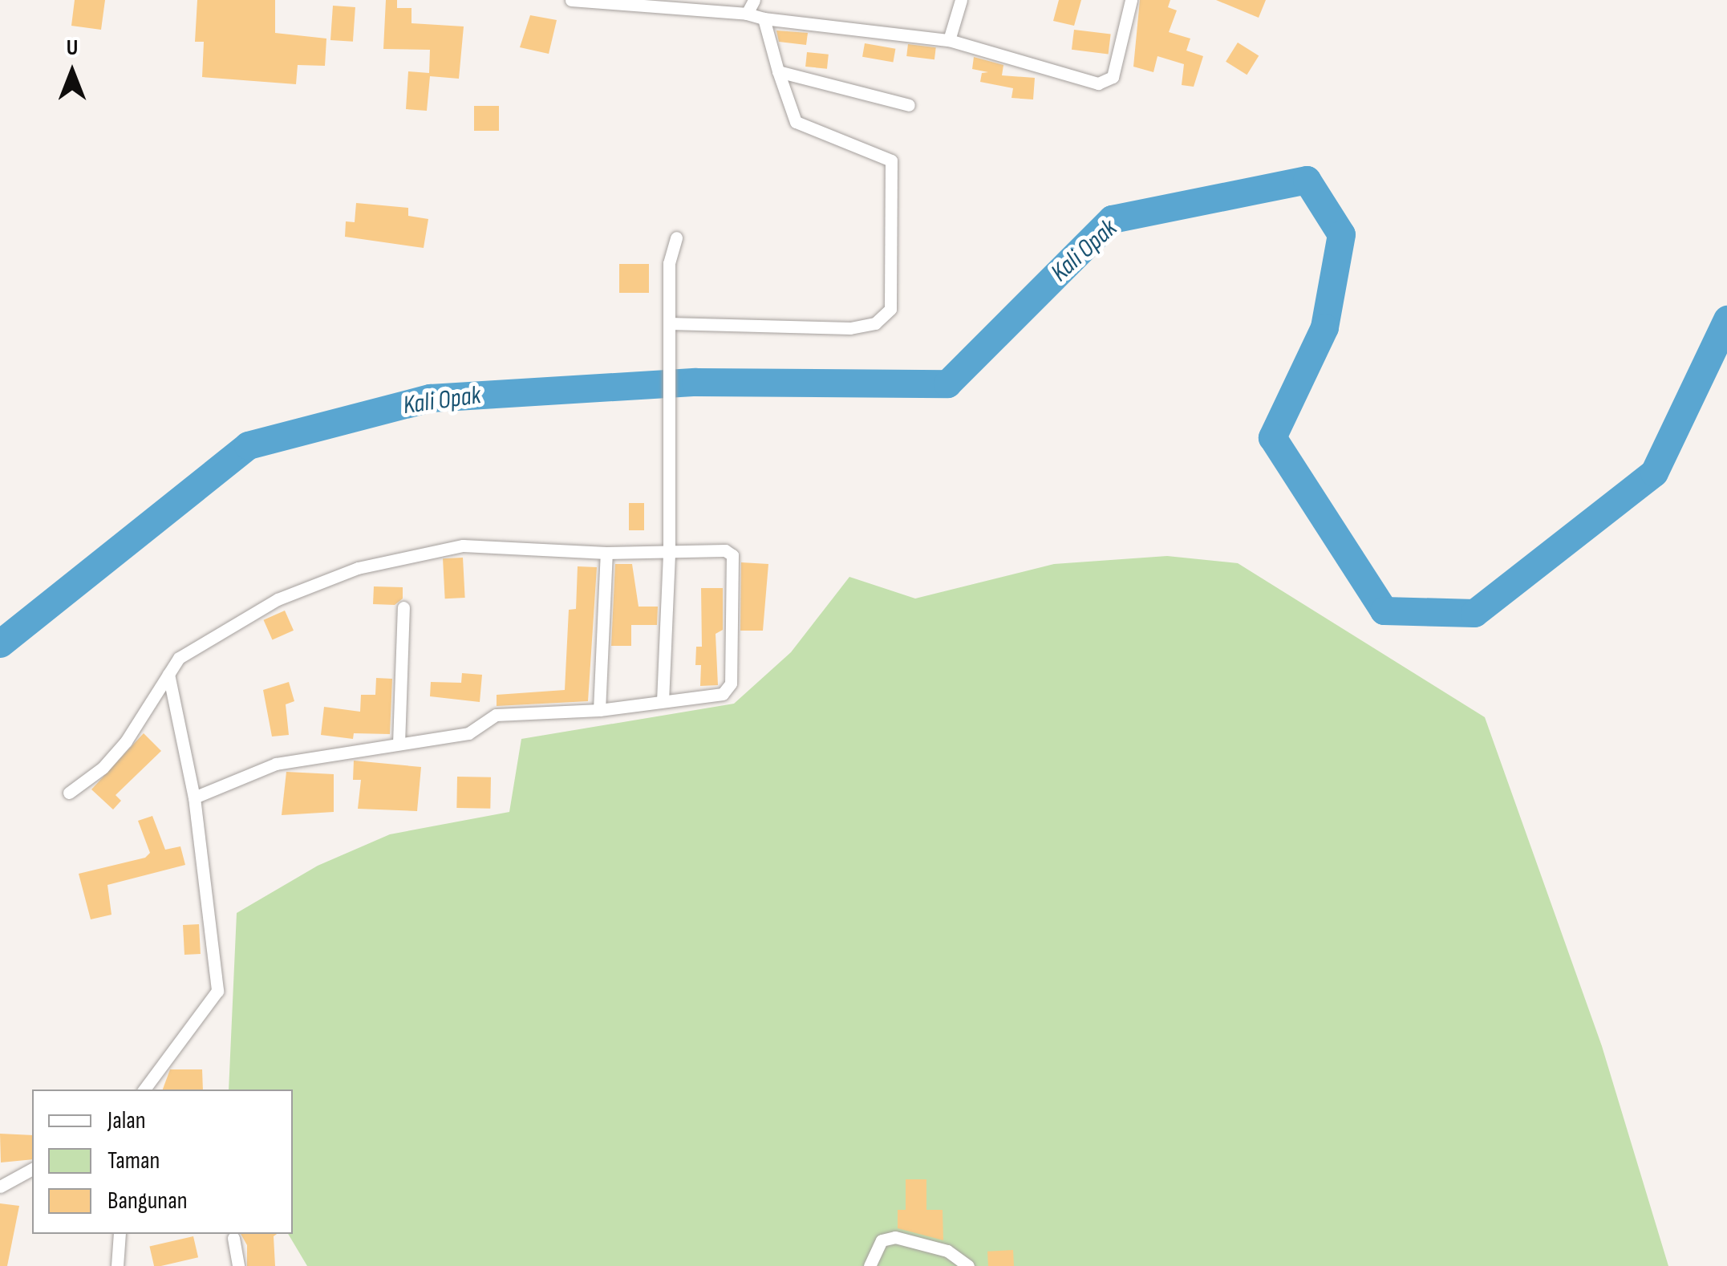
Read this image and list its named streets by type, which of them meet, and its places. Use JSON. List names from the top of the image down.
{
  "water": ["Kali Opak"],
  "legend": ["Jalan", "Taman", "Bangunan"],
  "north": "top"
}
